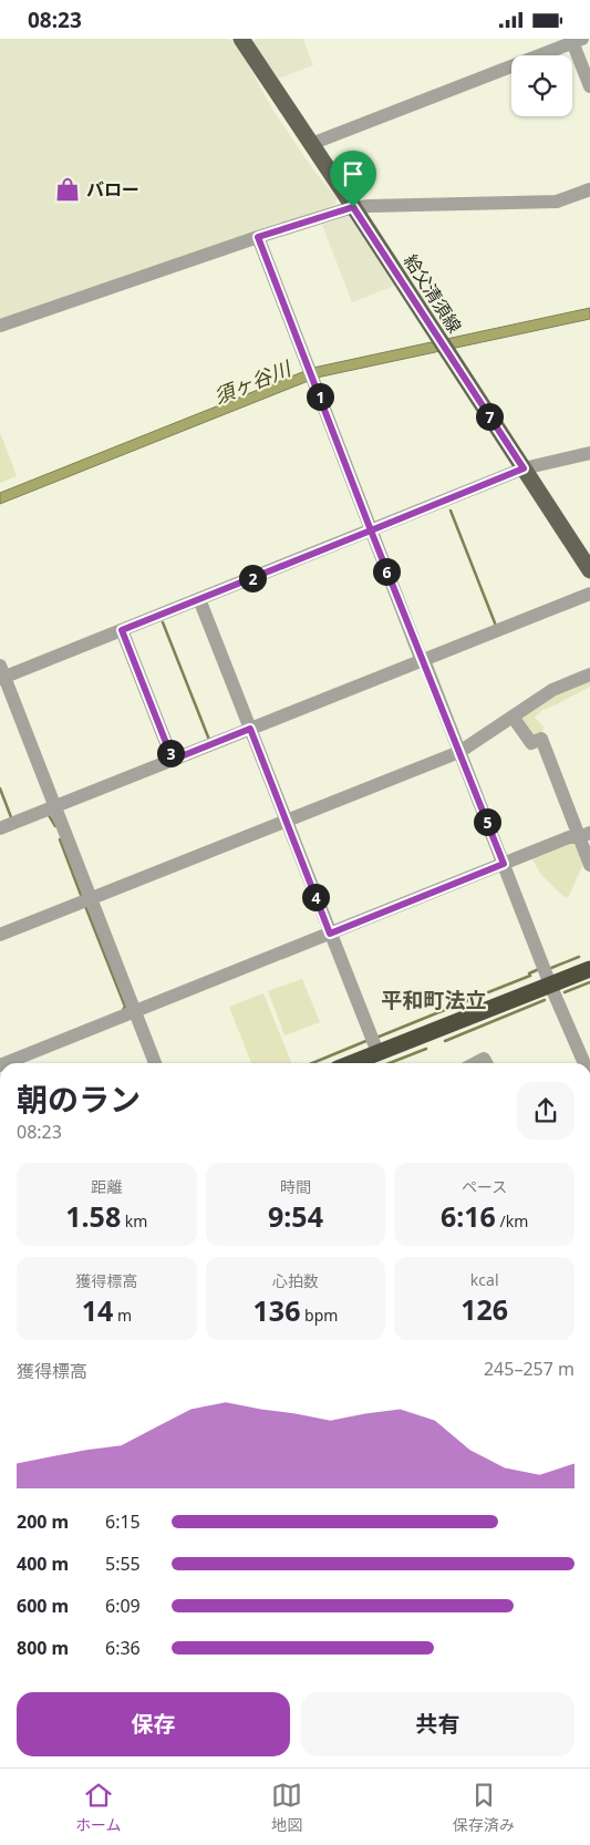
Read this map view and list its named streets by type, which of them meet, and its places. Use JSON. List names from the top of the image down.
{
  "streets": {
    "main road": ["給父清須線"]
  },
  "districts": ["平和町法立"],
  "water": ["須ヶ谷川"],
  "places": {
    "shop": ["バロー"]
  },
  "page": {
    "status": "08:23",
    "pins": [
      "1",
      "7",
      "6",
      "2",
      "3",
      "5",
      "4"
    ],
    "heading": ["朝のラン", "08:23"],
    "stats": [
      ["距離", "1.58 km"],
      ["時間", "9:54"],
      ["ペース", "6:16 /km"],
      ["獲得標高", "14 m"],
      ["心拍数", "136 bpm"],
      ["kcal", "126"]
    ],
    "chart": ["獲得標高", "245–257 m"],
    "list": [
      {
        "name": "200 m",
        "note": "6:15"
      },
      {
        "name": "400 m",
        "note": "5:55"
      },
      {
        "name": "600 m",
        "note": "6:09"
      },
      {
        "name": "800 m",
        "note": "6:36"
      }
    ],
    "buttons": ["保存", "共有"],
    "tabs": ["ホーム", "地図", "保存済み"]
  }
}
